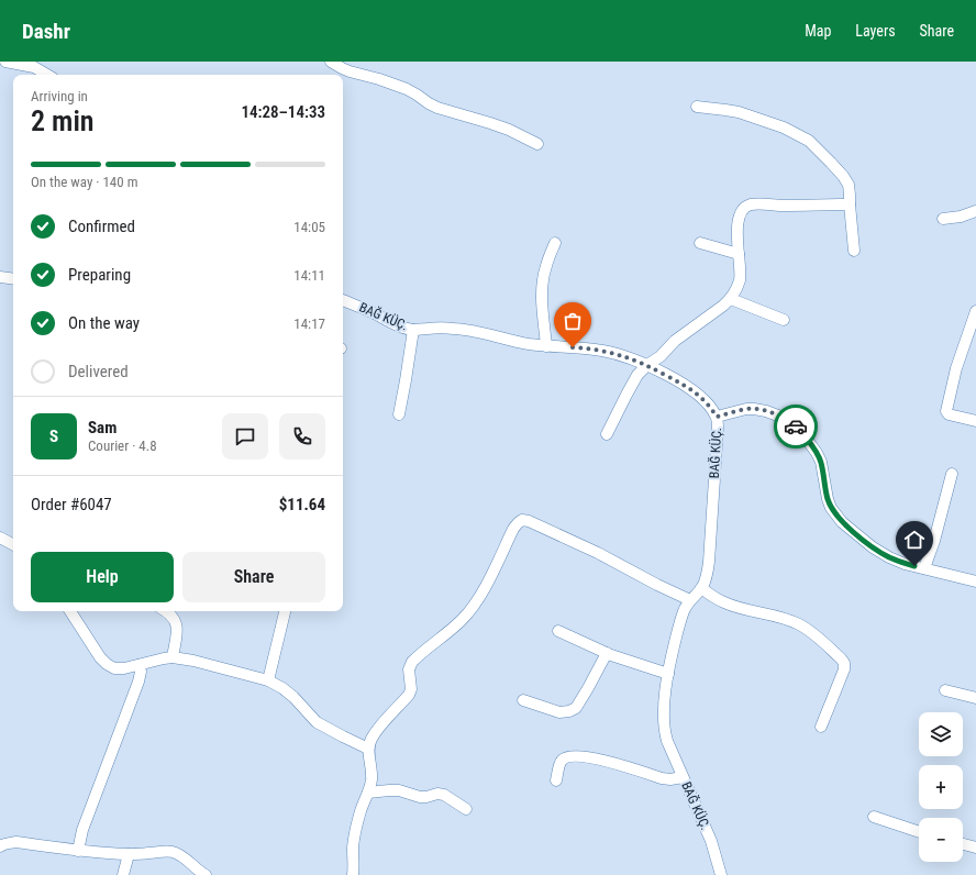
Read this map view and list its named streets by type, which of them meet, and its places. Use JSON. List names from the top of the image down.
{
  "streets": {
    "street": ["BAĞ KÜÇ."]
  },
  "page": {
    "header": "Dashr",
    "nav": ["Map", "Layers", "Share"],
    "heading": ["2 min", "Arriving in", "14:28–14:33"],
    "panel": [
      "Sam",
      "Courier · 4.8",
      "Order #6047",
      "$11.64"
    ],
    "bar": "On the way · 140 m",
    "list": [
      ["Confirmed", "14:05"],
      ["Preparing", "14:11"],
      ["On the way", "14:17"],
      "Delivered"
    ],
    "round": "S",
    "buttons": ["Help", "Share"],
    "map_buttons": ["+", "−"]
  }
}
